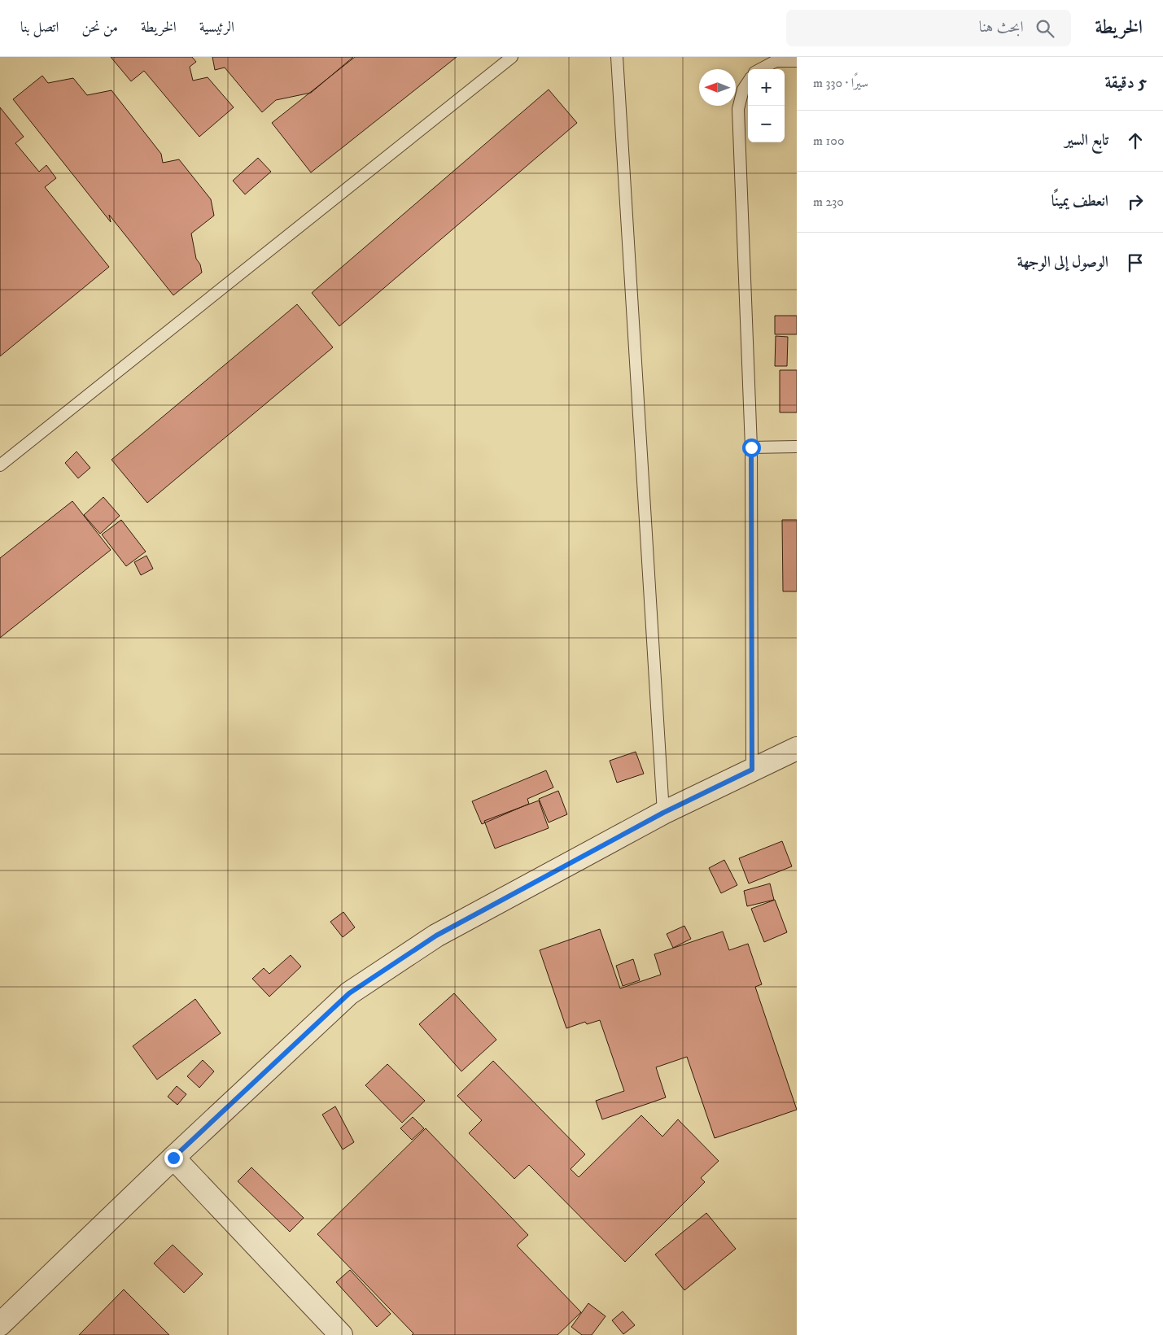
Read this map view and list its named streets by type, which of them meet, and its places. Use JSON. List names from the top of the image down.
{
  "north": "left",
  "page": {
    "header": "الخريطة",
    "search": "ابحث هنا",
    "nav": [
      "الرئيسية",
      "الخريطة",
      "من نحن",
      "اتصل بنا"
    ],
    "heading": ["5 دقيقة", "سيرًا · 330 m"],
    "map_buttons": ["+", "−"],
    "list": [
      ["تابع السير", "100 m"],
      ["انعطف يمينًا", "230 m"],
      "الوصول إلى الوجهة"
    ]
  }
}
